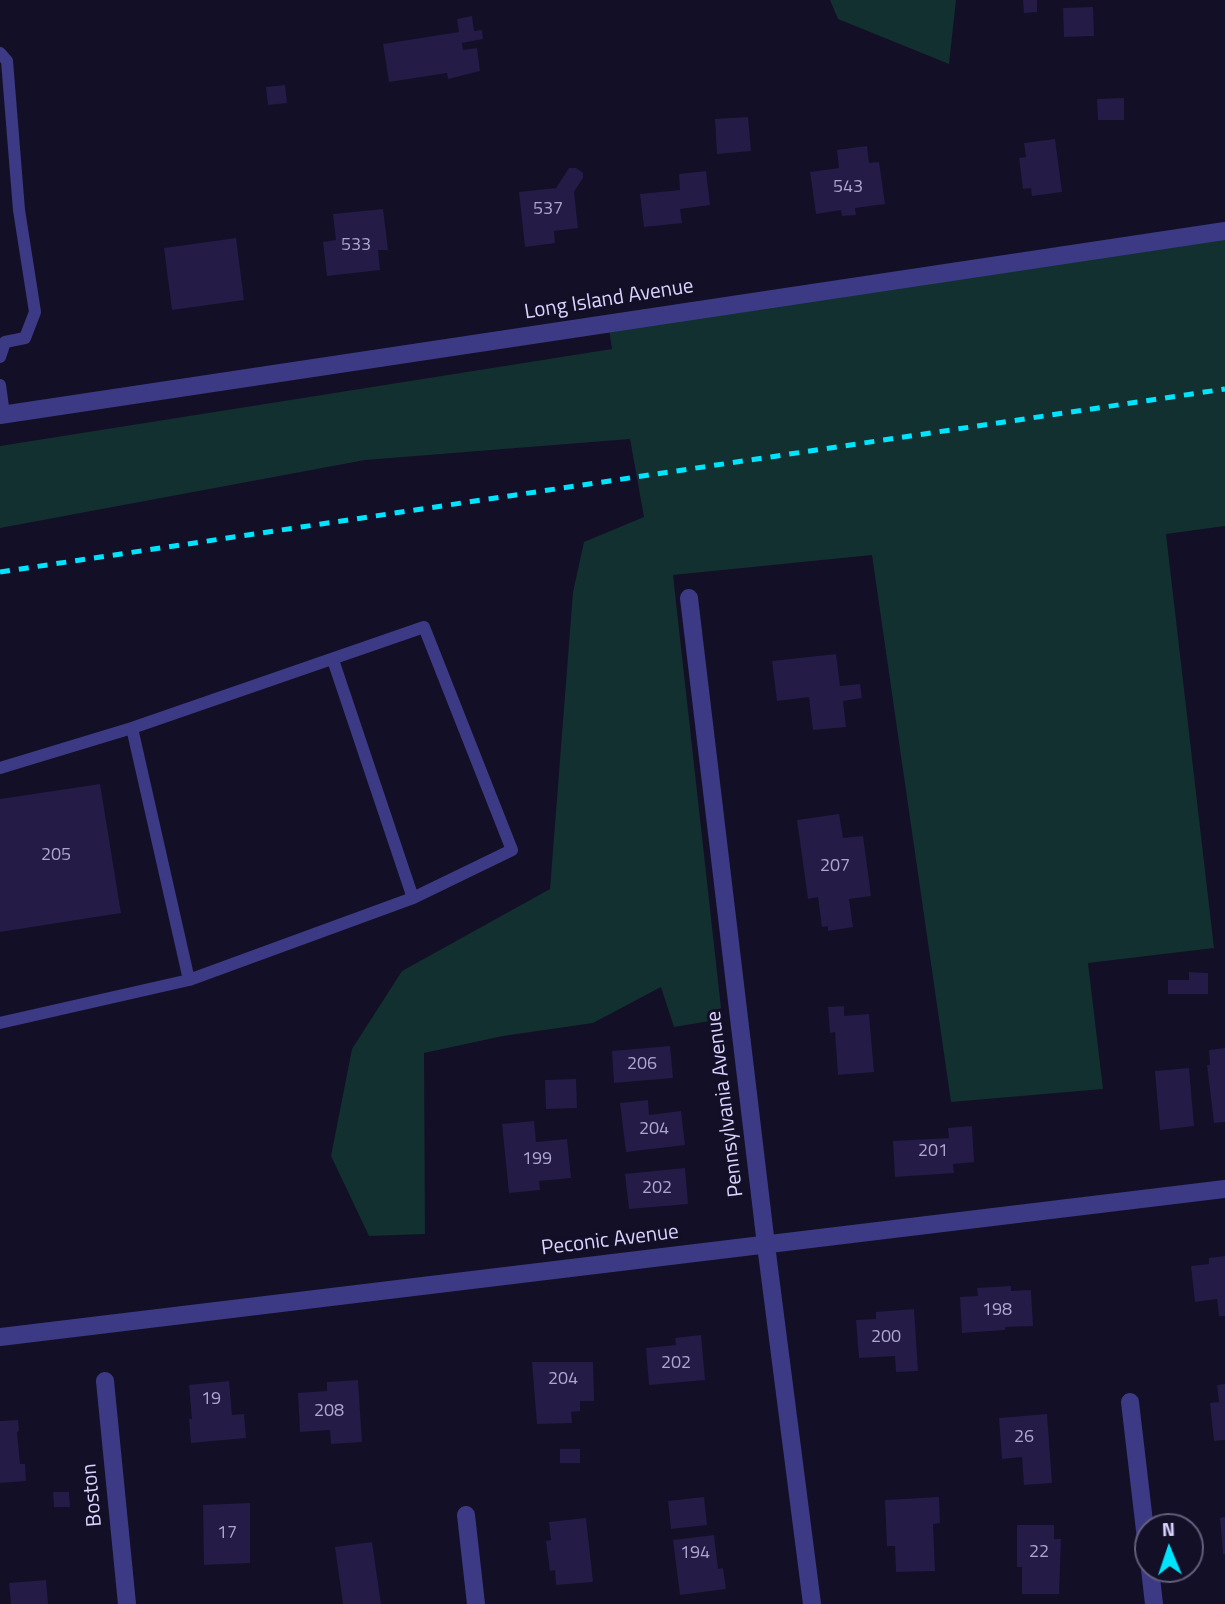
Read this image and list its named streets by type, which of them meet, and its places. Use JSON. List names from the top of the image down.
{
  "streets": {
    "street": [
      "Long Island Avenue",
      "Pennsylvania Avenue",
      "Peconic Avenue",
      "Boston"
    ]
  },
  "crossings": [
    ["Pennsylvania Avenue", "Peconic Avenue"]
  ],
  "house_numbers": [
    "543",
    "537",
    "533",
    "205",
    "207",
    "206",
    "204",
    "201",
    "199",
    "202",
    "198",
    "200",
    "202",
    "204",
    "19",
    "208",
    "26",
    "17",
    "22",
    "194"
  ],
  "north": "top"
}
